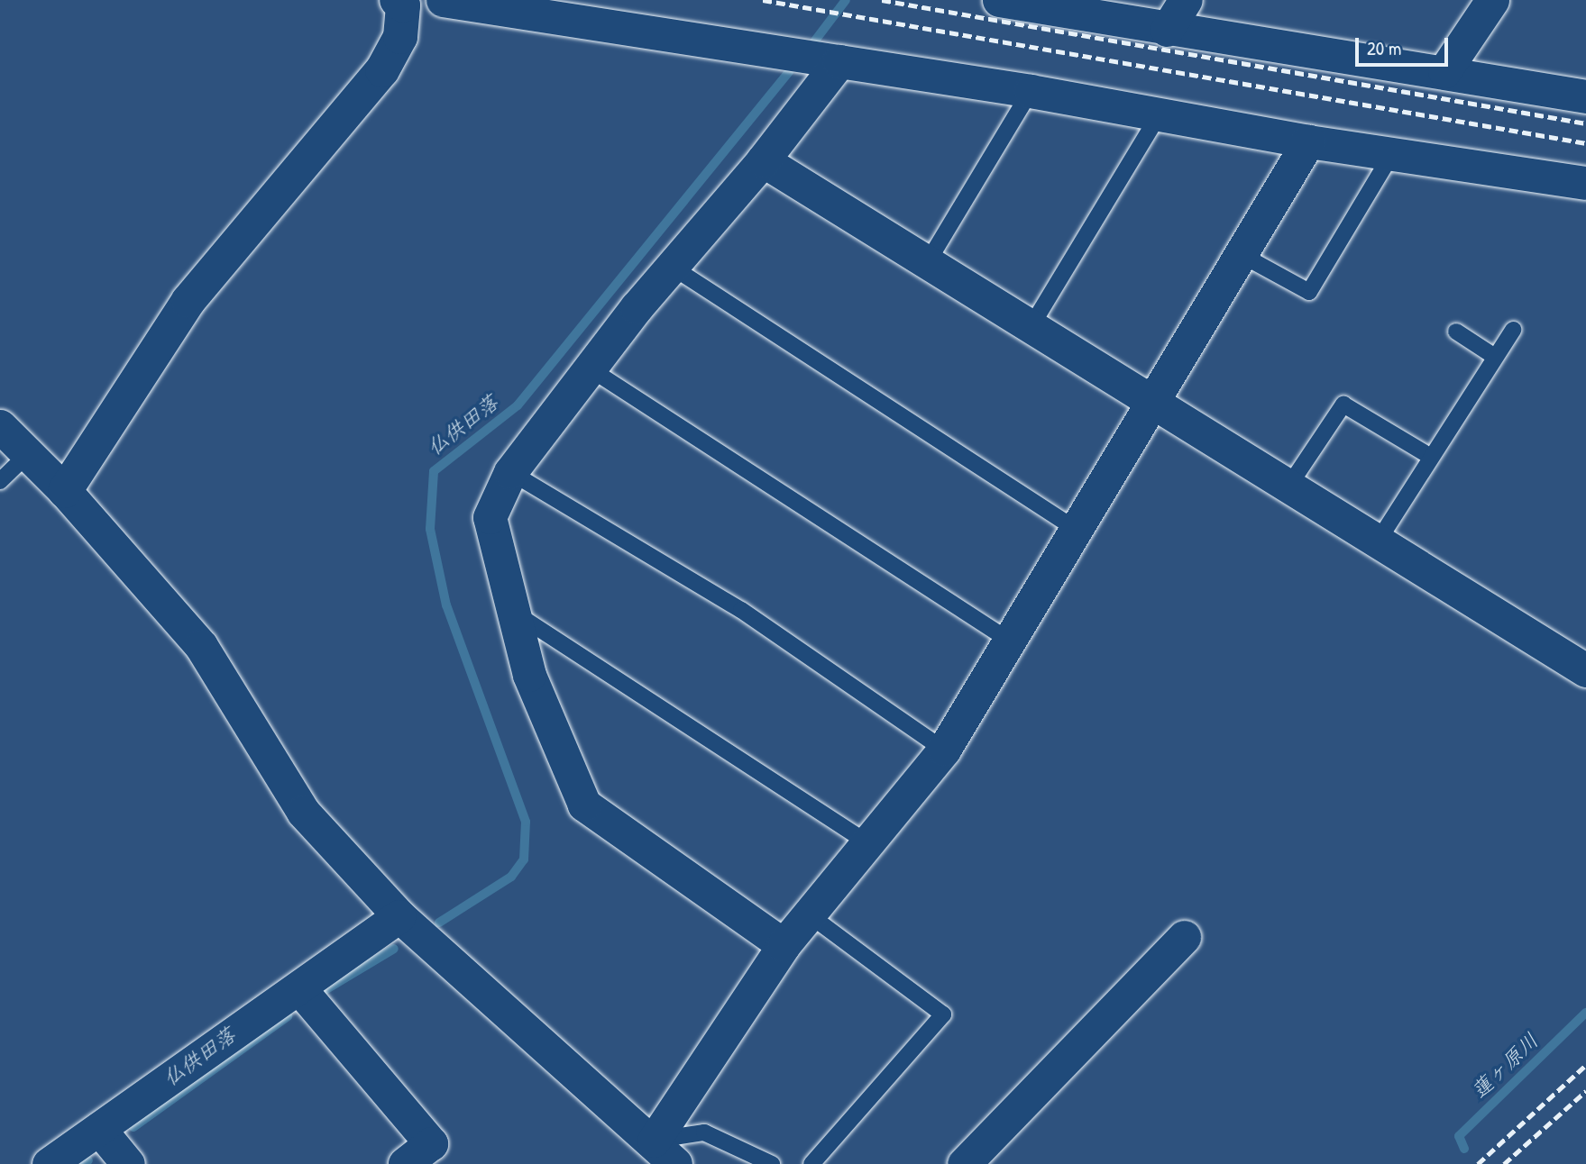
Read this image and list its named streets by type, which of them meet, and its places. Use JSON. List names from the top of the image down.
{
  "water": ["仏供田落", "蓮ヶ原川"],
  "scale_bar": "20 m"
}
